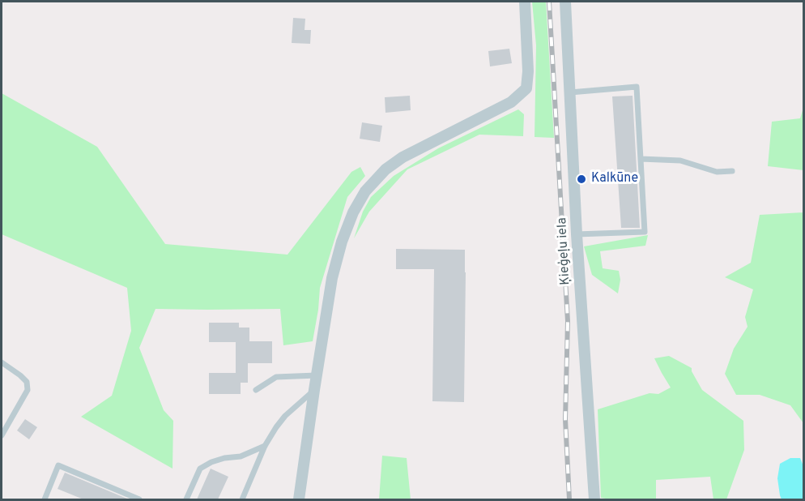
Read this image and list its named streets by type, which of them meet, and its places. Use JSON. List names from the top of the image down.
{
  "streets": {
    "street": ["Ķieģeļu iela"]
  },
  "places": ["Kalkūne"]
}
